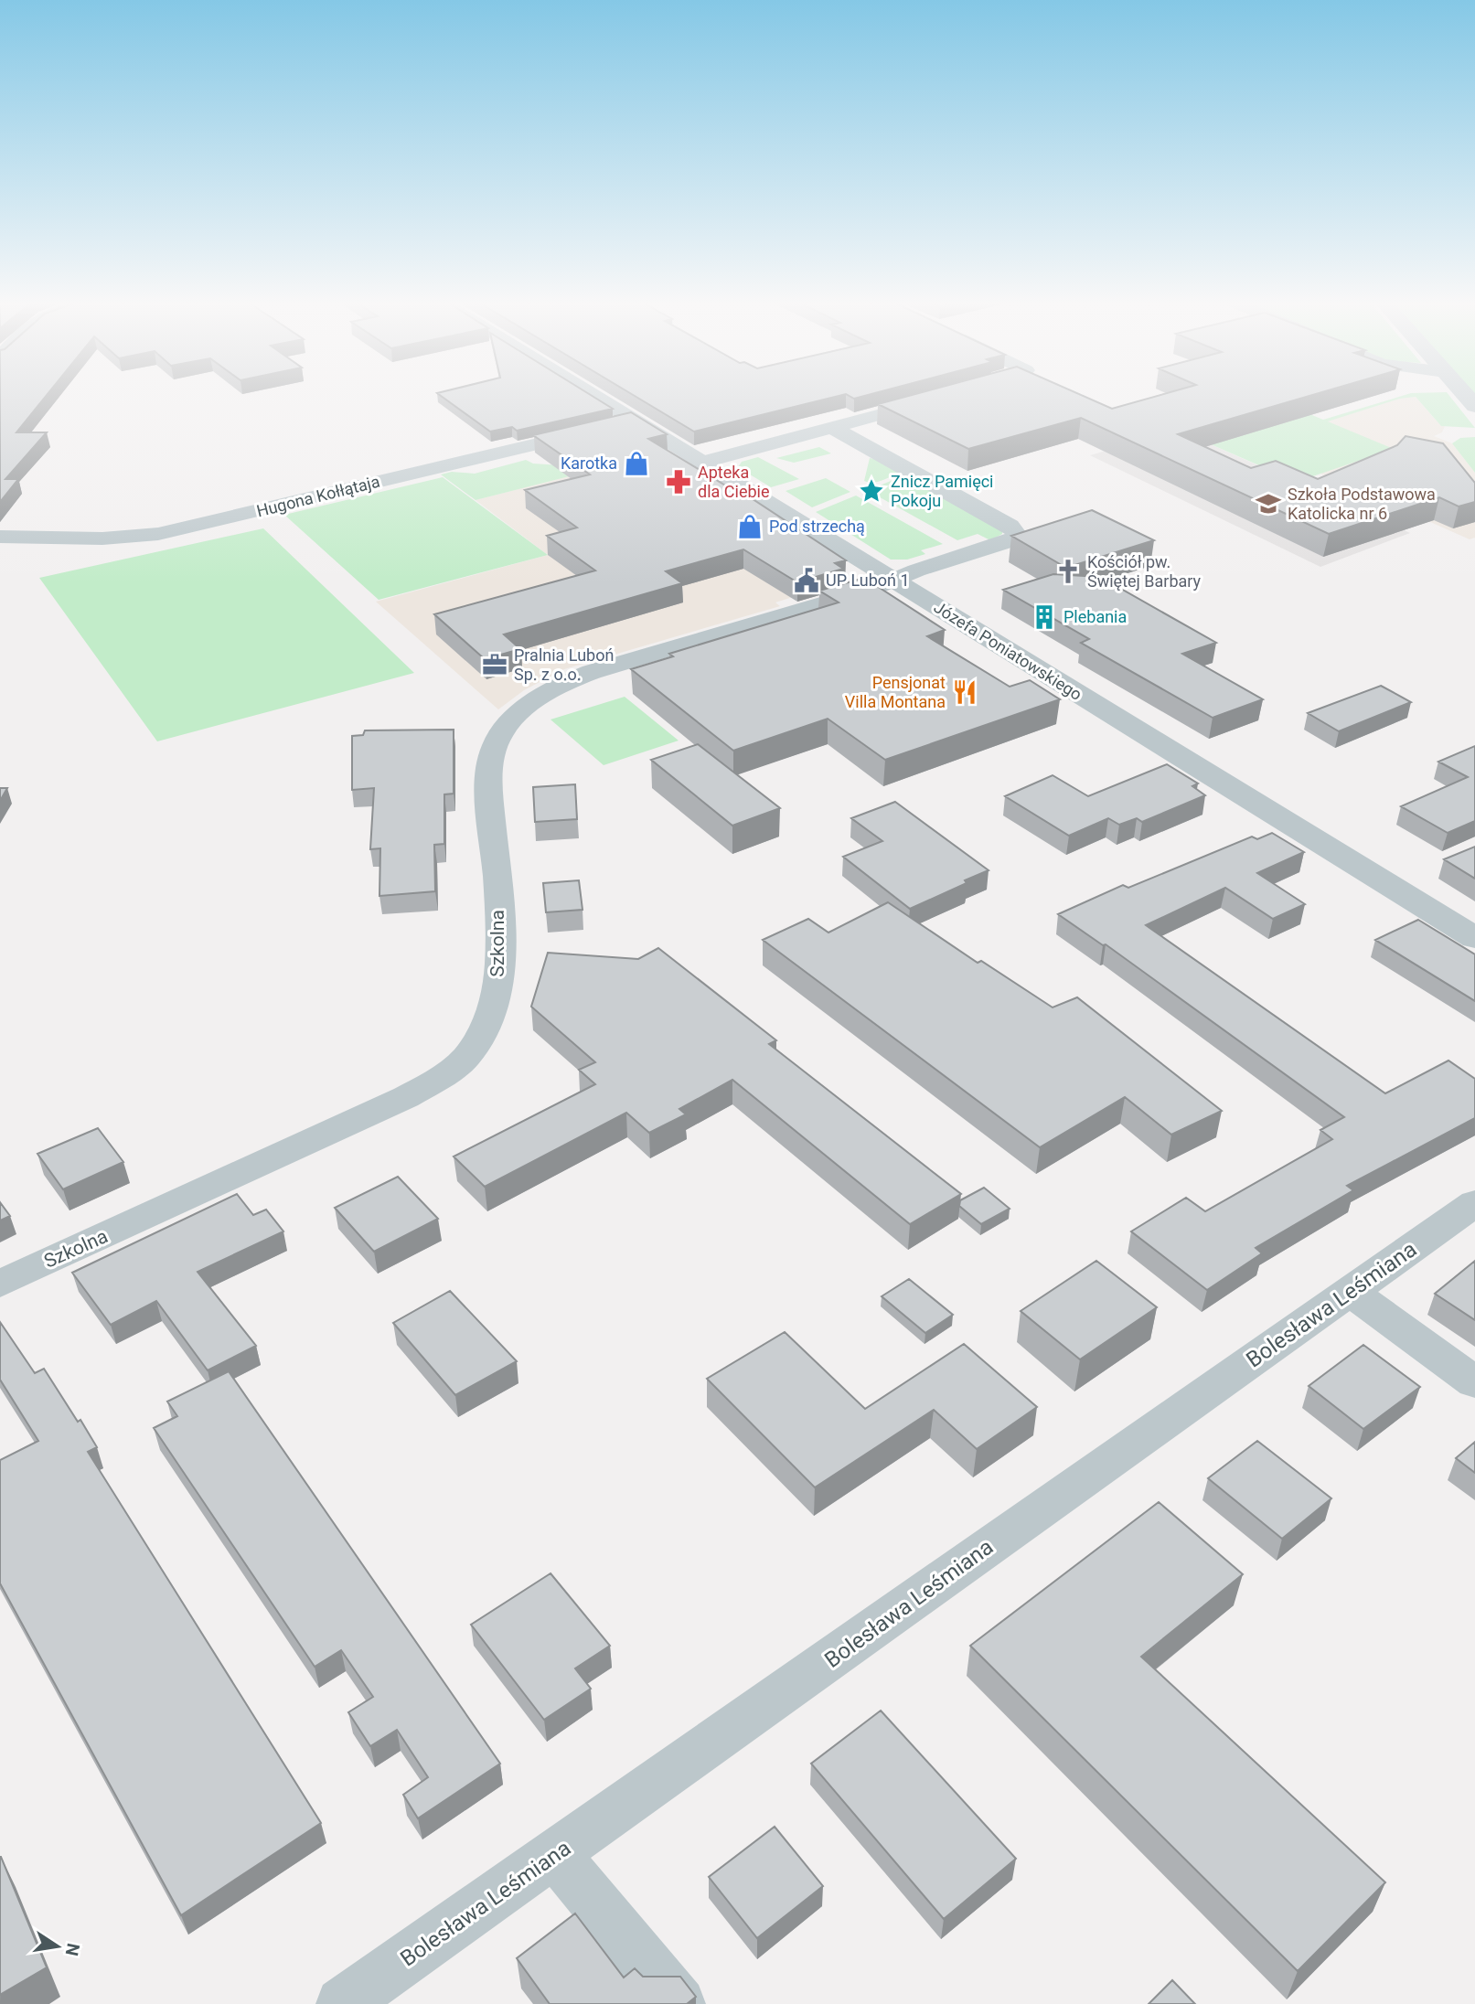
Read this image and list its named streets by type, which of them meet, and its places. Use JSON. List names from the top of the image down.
{
  "streets": {
    "street": [
      "Hugona Kołłątaja",
      "Józefa Poniatowskiego",
      "Szkolna",
      "Bolesława Leśmiana"
    ]
  },
  "crossings": [
    ["Hugona Kołłątaja", "Józefa Poniatowskiego"],
    ["Józefa Poniatowskiego", "Szkolna"]
  ],
  "places": {
    "shop": ["Karotka", "Pod strzechą"],
    "pharmacy": ["Apteka dla Ciebie"],
    "place": ["Znicz Pamięci Pokoju"],
    "school or university": ["Szkoła Podstawowa Katolicka nr 6"],
    "church": ["Kościół pw. Świętej Barbary"],
    "public building": ["UP Luboń 1"],
    "building": ["Plebania"],
    "office": ["Pralnia Luboń Sp. z o.o."],
    "restaurant": ["Pensjonat Villa Montana"]
  },
  "north": "right"
}
